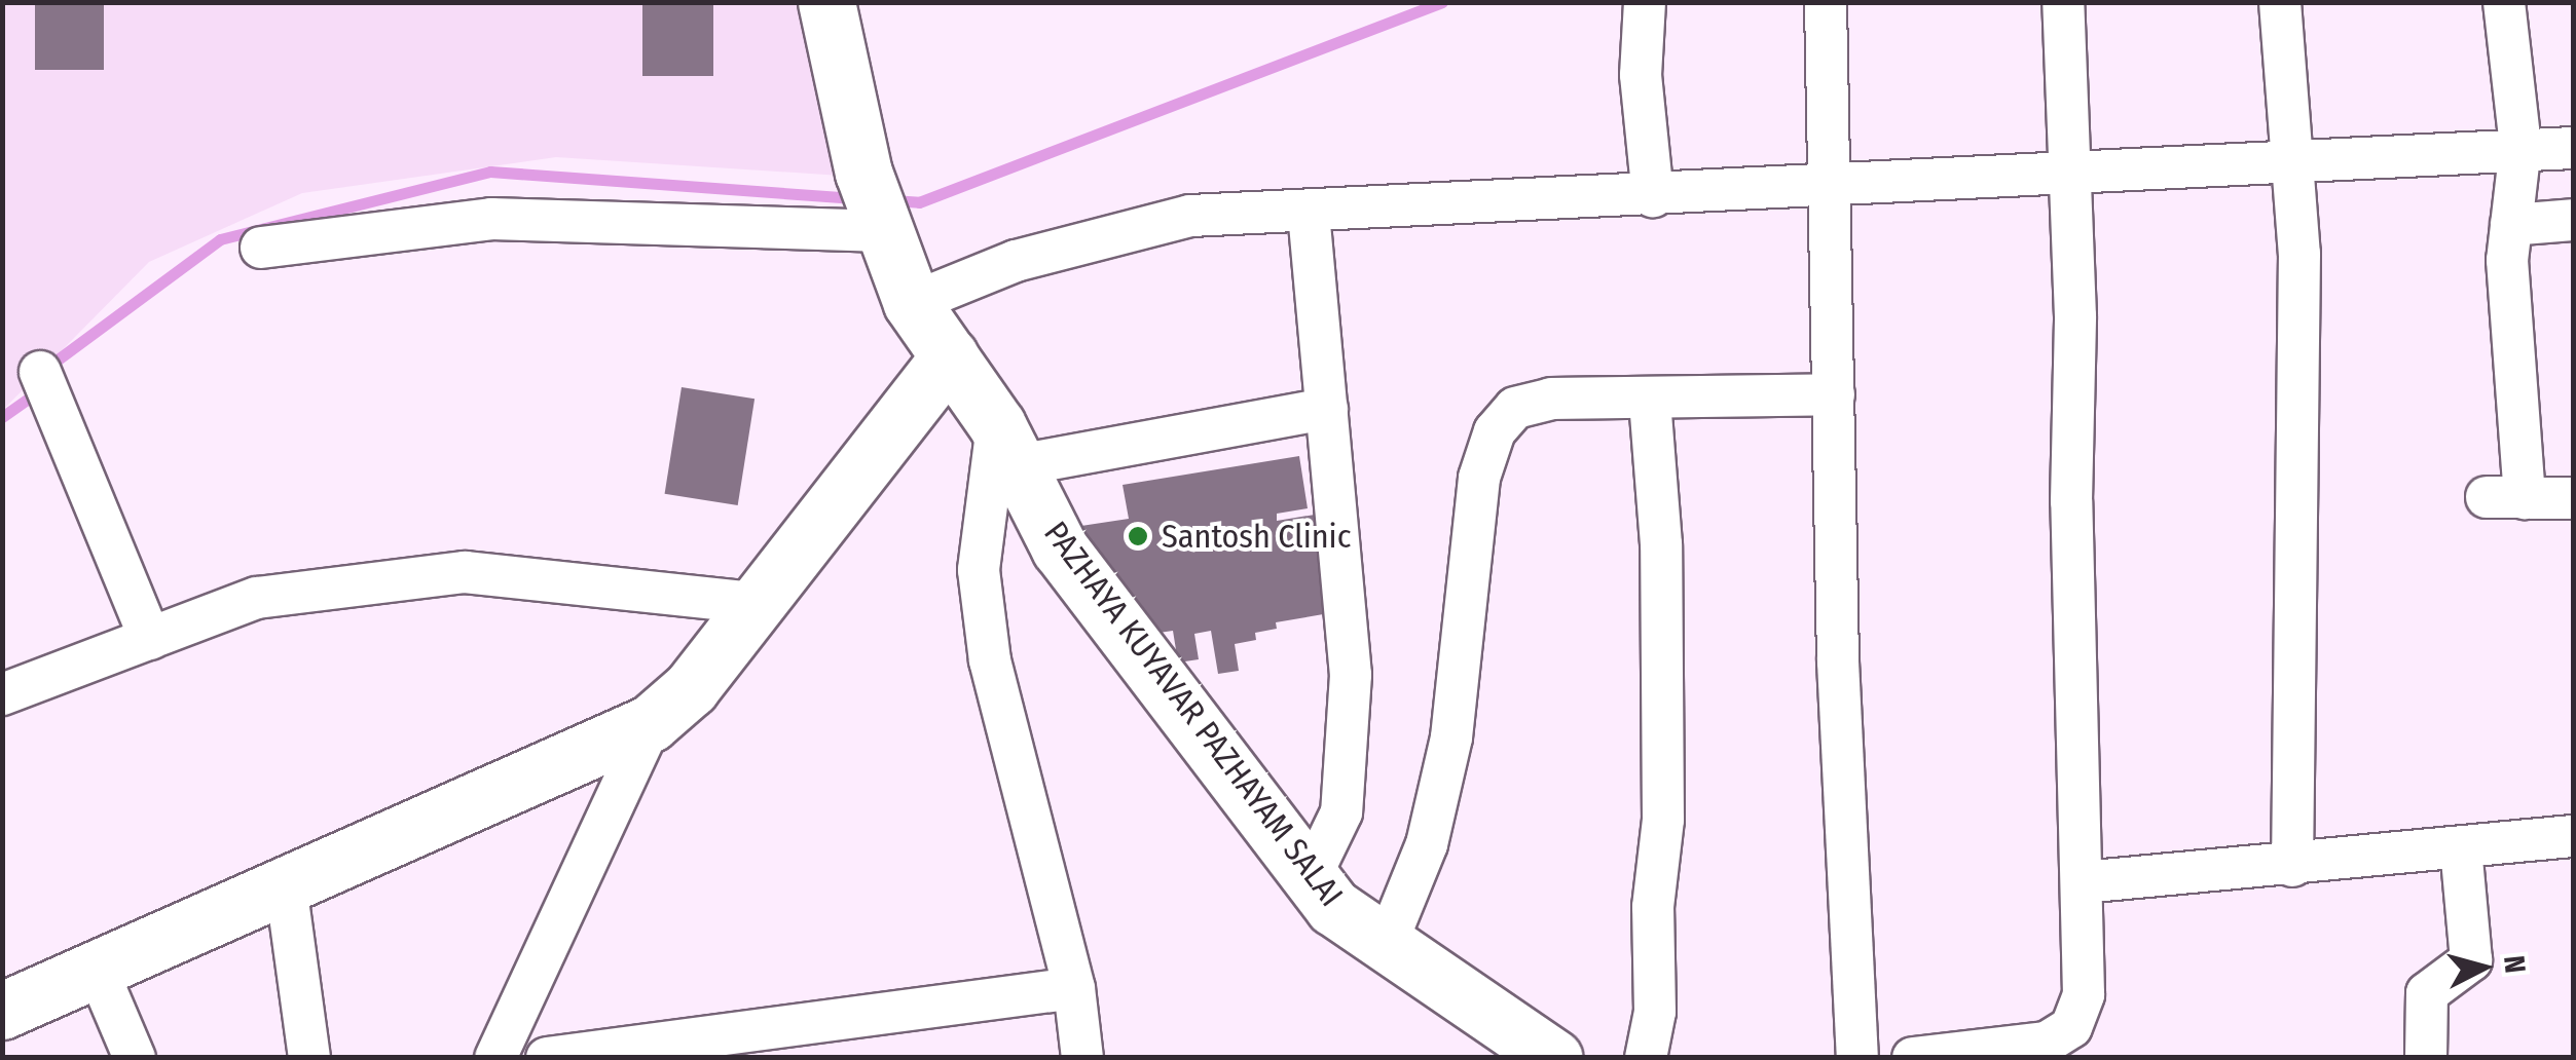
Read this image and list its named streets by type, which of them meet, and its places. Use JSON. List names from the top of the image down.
{
  "streets": {
    "main road": ["PAZHAYA KUYAVAR PAZHAYAM SALAI"]
  },
  "places": ["Santosh Clinic"],
  "north": "right"
}
